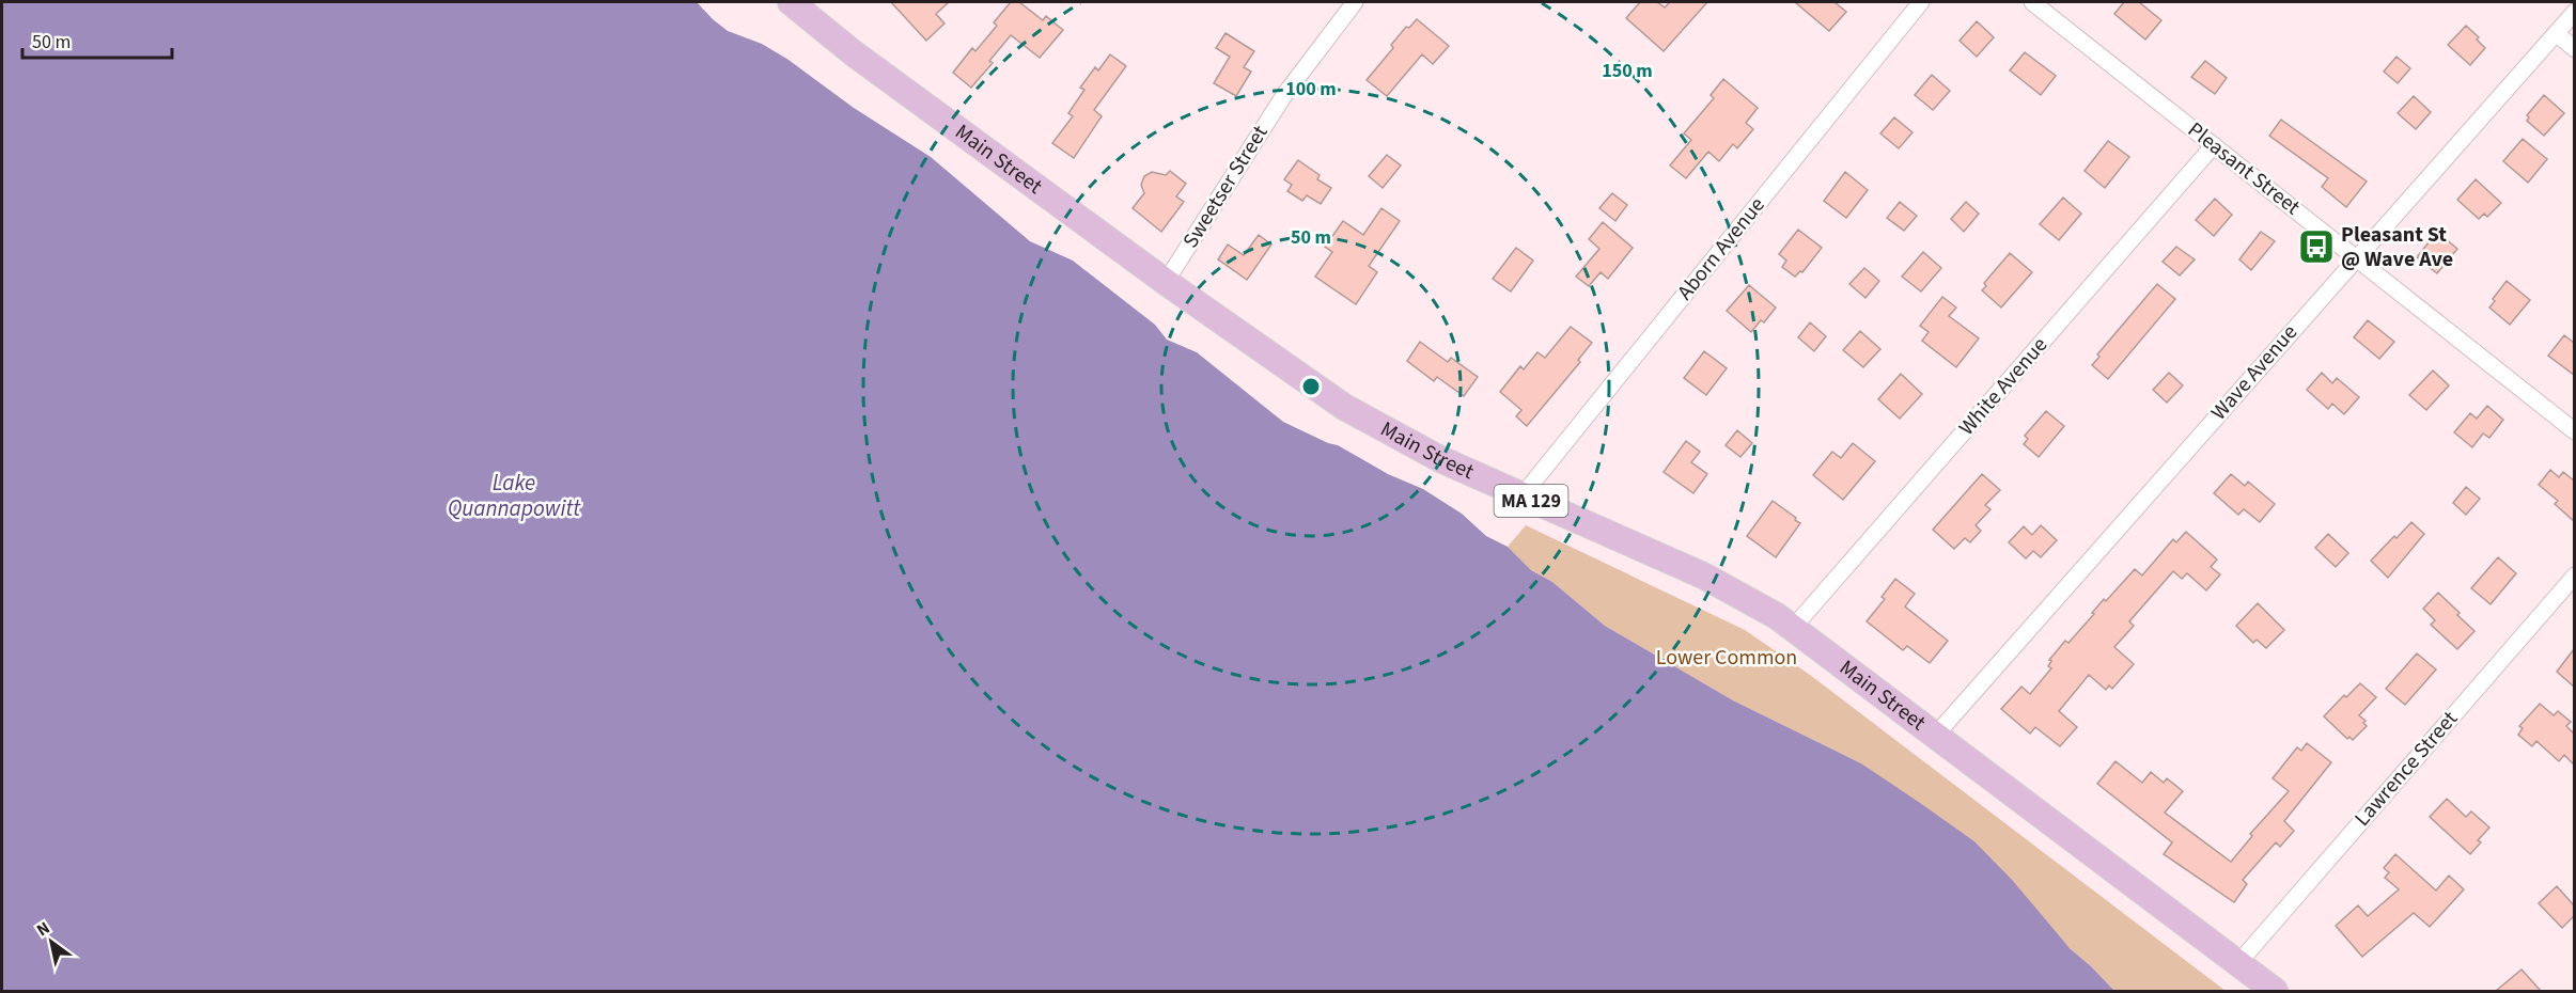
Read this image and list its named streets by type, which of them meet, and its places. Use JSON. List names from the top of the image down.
{
  "streets": {
    "main road": ["Main Street", "MA 129"],
    "street": [
      "Pleasant Street",
      "Sweetser Street",
      "Aborn Avenue",
      "Wave Avenue",
      "White Avenue",
      "Lawrence Street"
    ]
  },
  "crossings": [
    ["Main Street", "Sweetser Street"],
    ["Main Street", "Aborn Avenue"],
    ["Main Street", "Wave Avenue"],
    ["Main Street", "White Avenue"],
    ["Main Street", "Lawrence Street"],
    ["Pleasant Street", "Wave Avenue"],
    ["Pleasant Street", "White Avenue"]
  ],
  "water": ["Lake Quannapowitt"],
  "parks": ["Lower Common"],
  "places": {
    "bus stop": ["Pleasant St @ Wave Ave"]
  },
  "scale_bar": "50 m",
  "north": "top left",
  "rings": ["150 m", "100 m", "50 m"]
}
